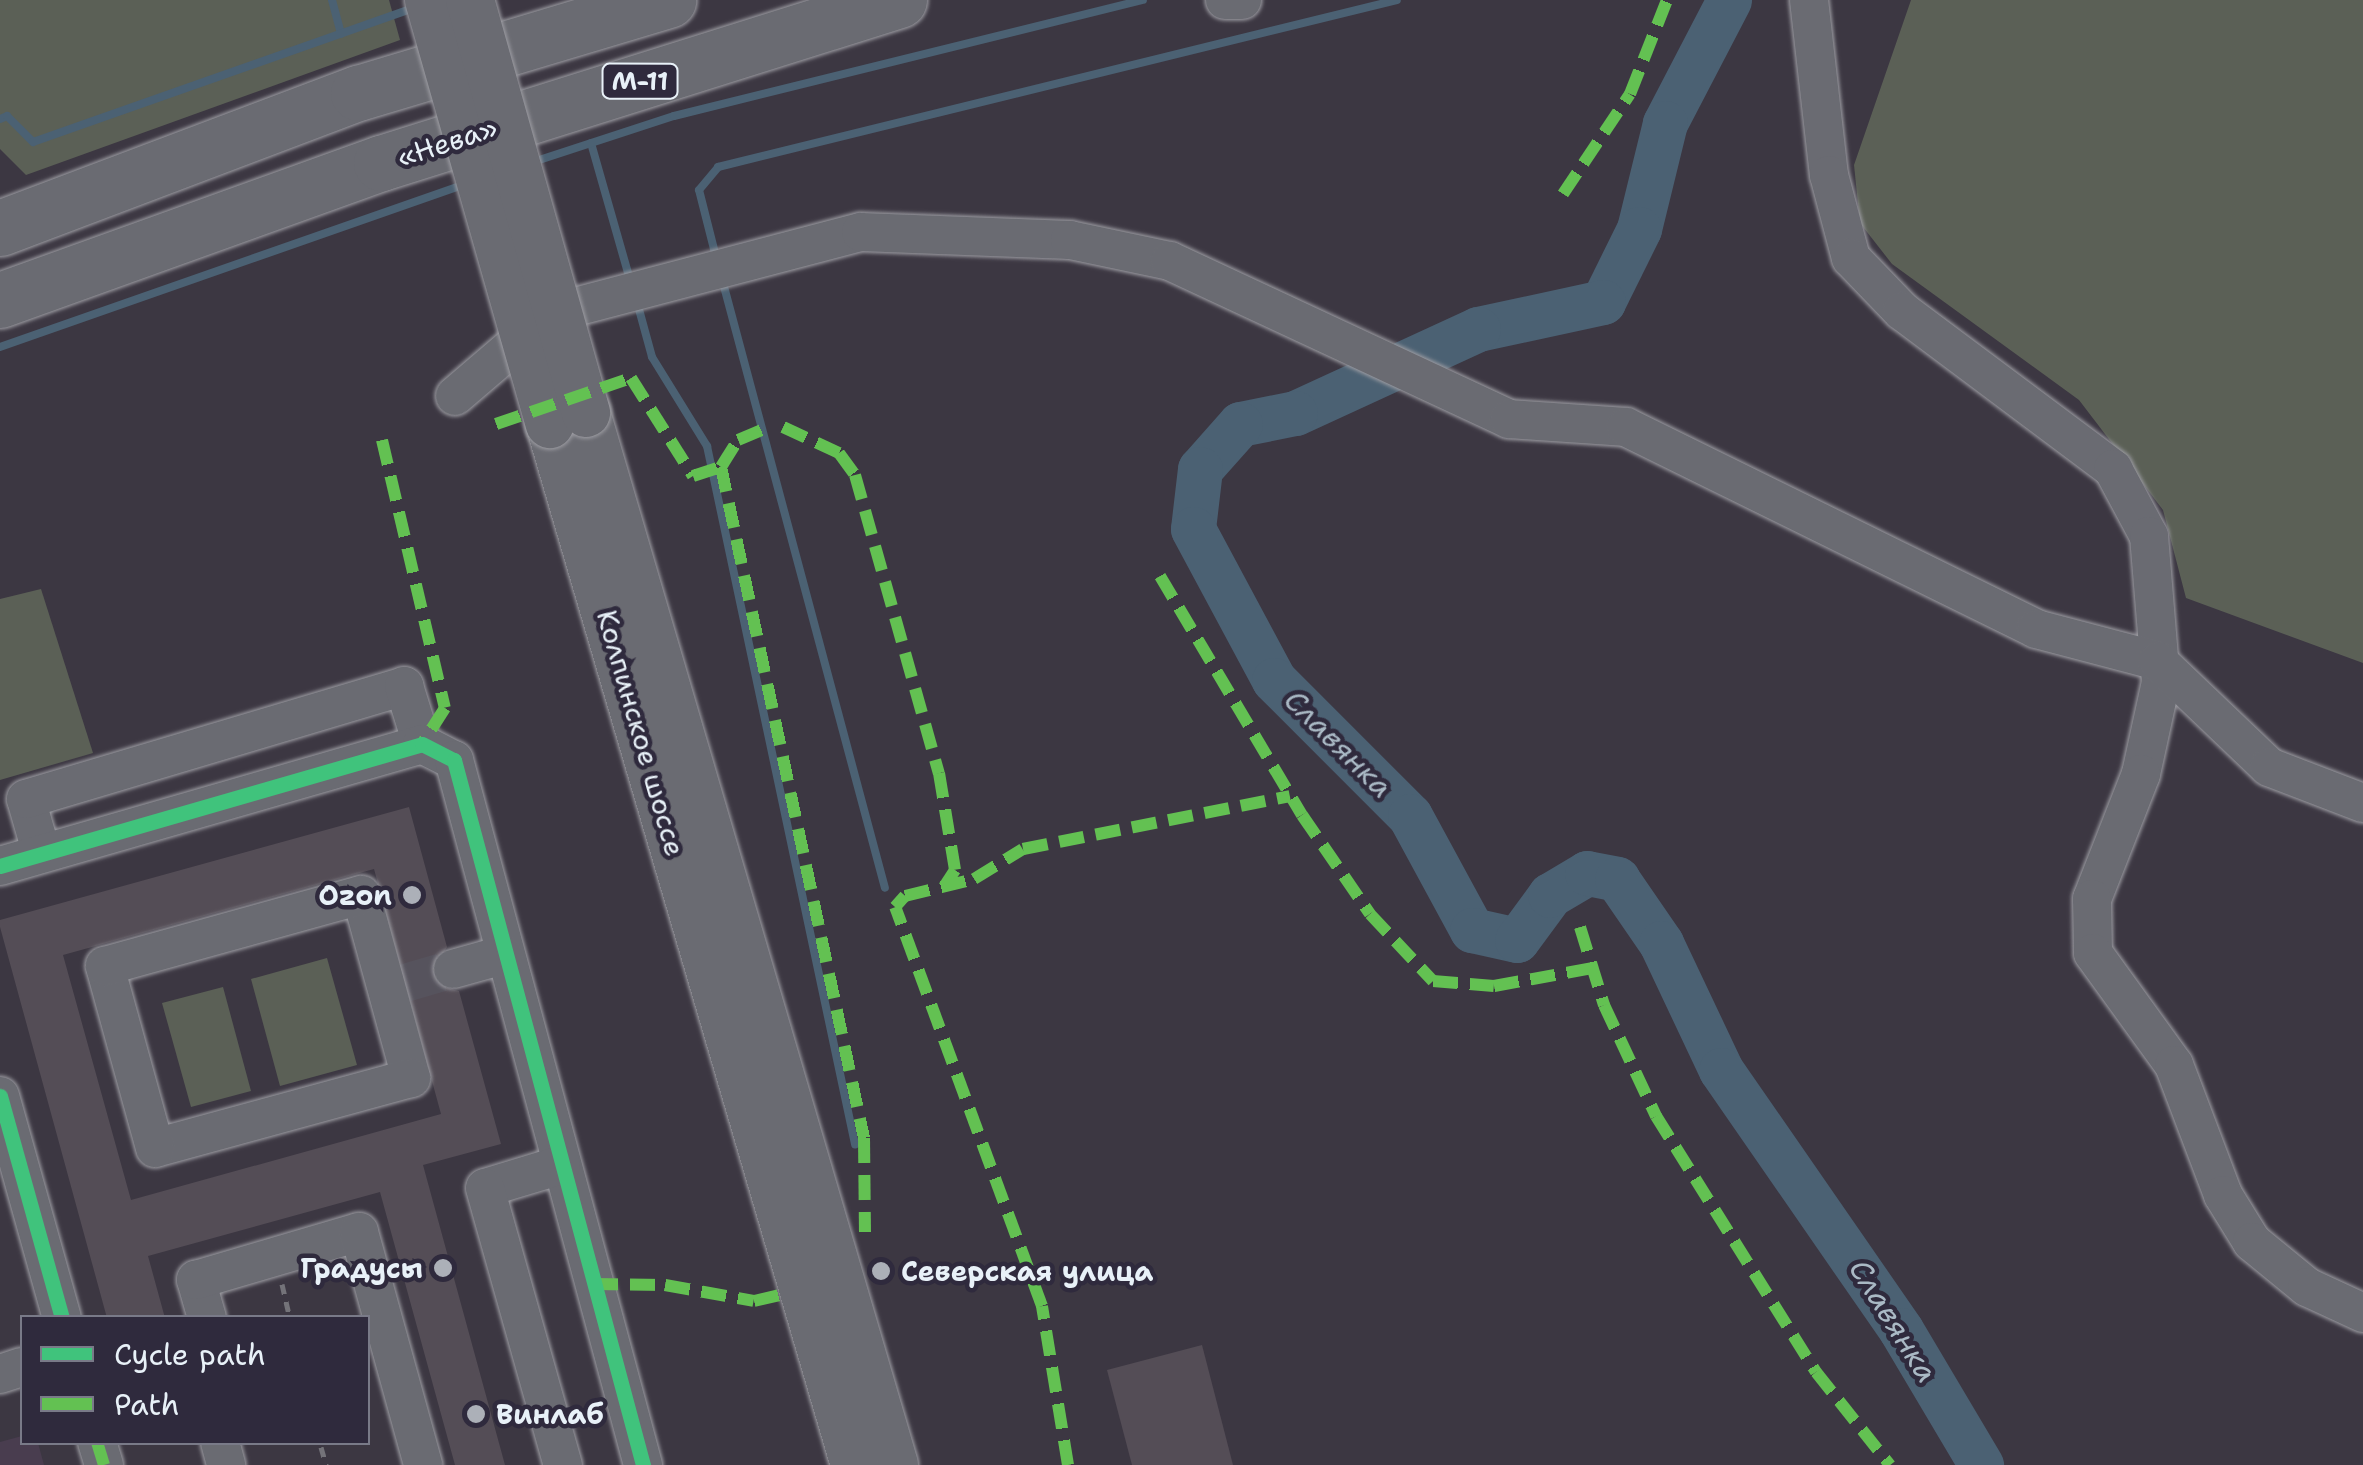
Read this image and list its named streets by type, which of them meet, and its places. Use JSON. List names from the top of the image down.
{
  "streets": {
    "highway": ["М-11", "«Нева»"],
    "main road": ["Колпинское шоссе"]
  },
  "water": ["Славянка"],
  "places": [
    "Ozon",
    "Градусы",
    "Северская улица",
    "Винлаб"
  ],
  "legend": ["Cycle path", "Path"]
}
